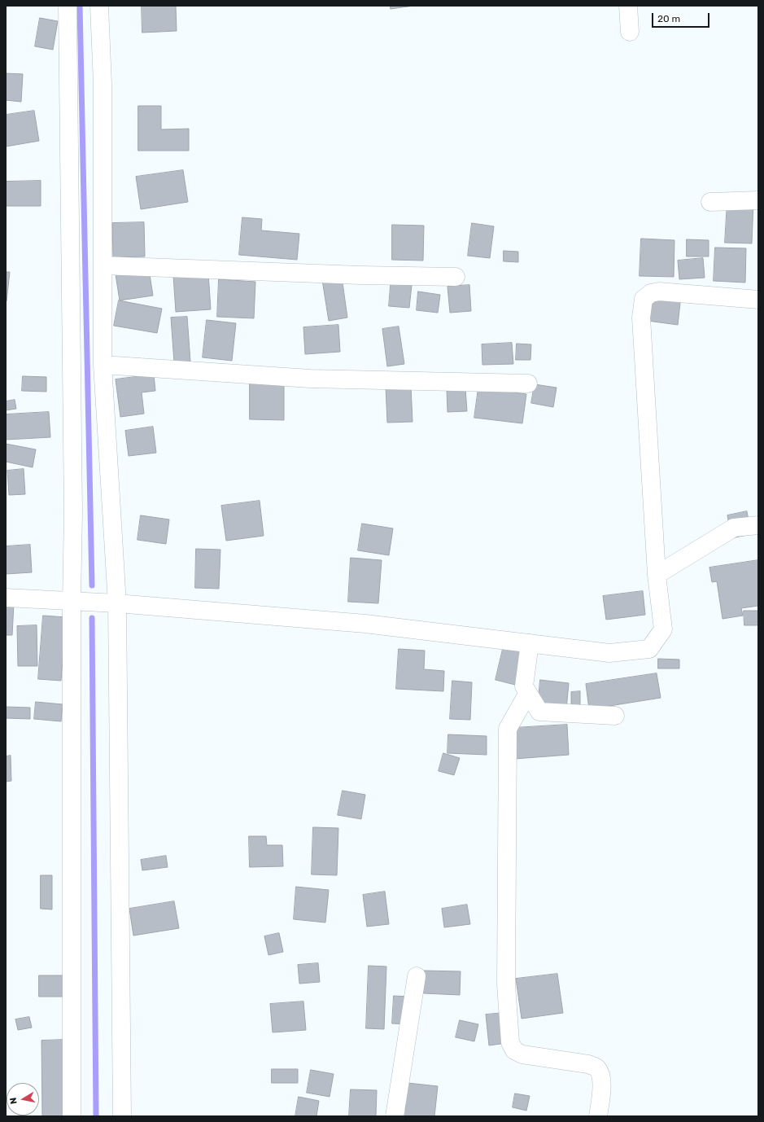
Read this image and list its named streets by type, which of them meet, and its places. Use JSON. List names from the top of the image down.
{
  "scale_bar": "20 m",
  "north": "left"
}
